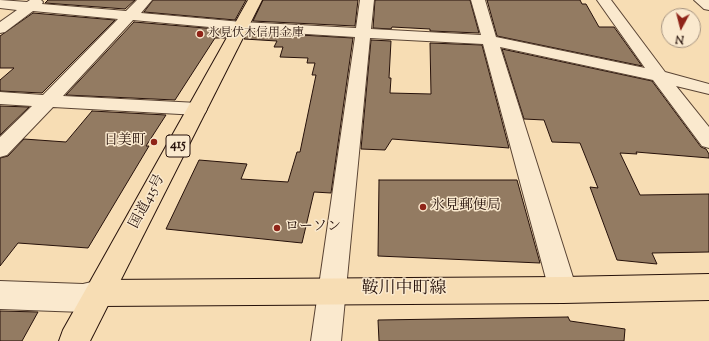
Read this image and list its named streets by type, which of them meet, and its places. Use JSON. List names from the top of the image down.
{
  "streets": {
    "main road": ["415", "国道415号", "鞍川中町線"]
  },
  "crossings": [
    ["国道415号", "鞍川中町線"]
  ],
  "places": [
    "氷見伏木信用金庫",
    "日美町",
    "氷見郵便局",
    "ローソン"
  ],
  "north": "bottom"
}
